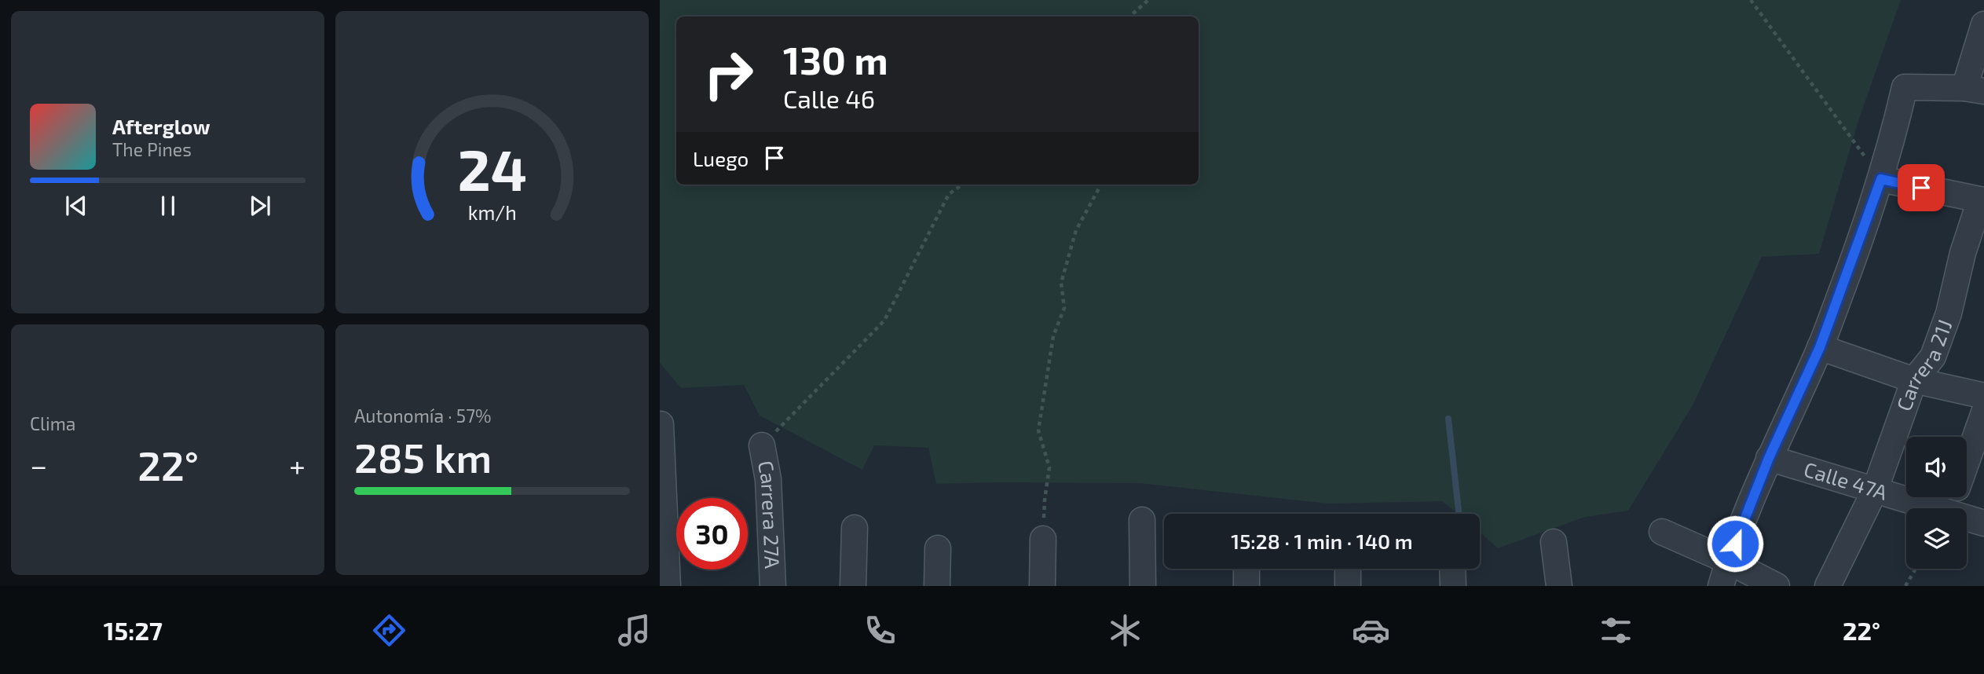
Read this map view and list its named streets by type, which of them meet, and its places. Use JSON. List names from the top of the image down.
{
  "streets": {
    "street": ["Carrera 21J", "Calle 47A", "Carrera 27A"]
  },
  "crossings": [
    ["Carrera 21J", "Calle 47A"]
  ],
  "page": {
    "turn": ["130 m", "Calle 46"],
    "song": ["Afterglow", "The Pines"],
    "then": "Luego",
    "tile": [
      "Clima",
      ["Autonomía · 57%", "285 km"]
    ],
    "heat": ["−", "22°", "+"],
    "limit": "30",
    "trip": "15:28 · 1 min · 140 m",
    "tabs": ["15:27", "22°"],
    "gauge": ["24", "km/h"]
  }
}
